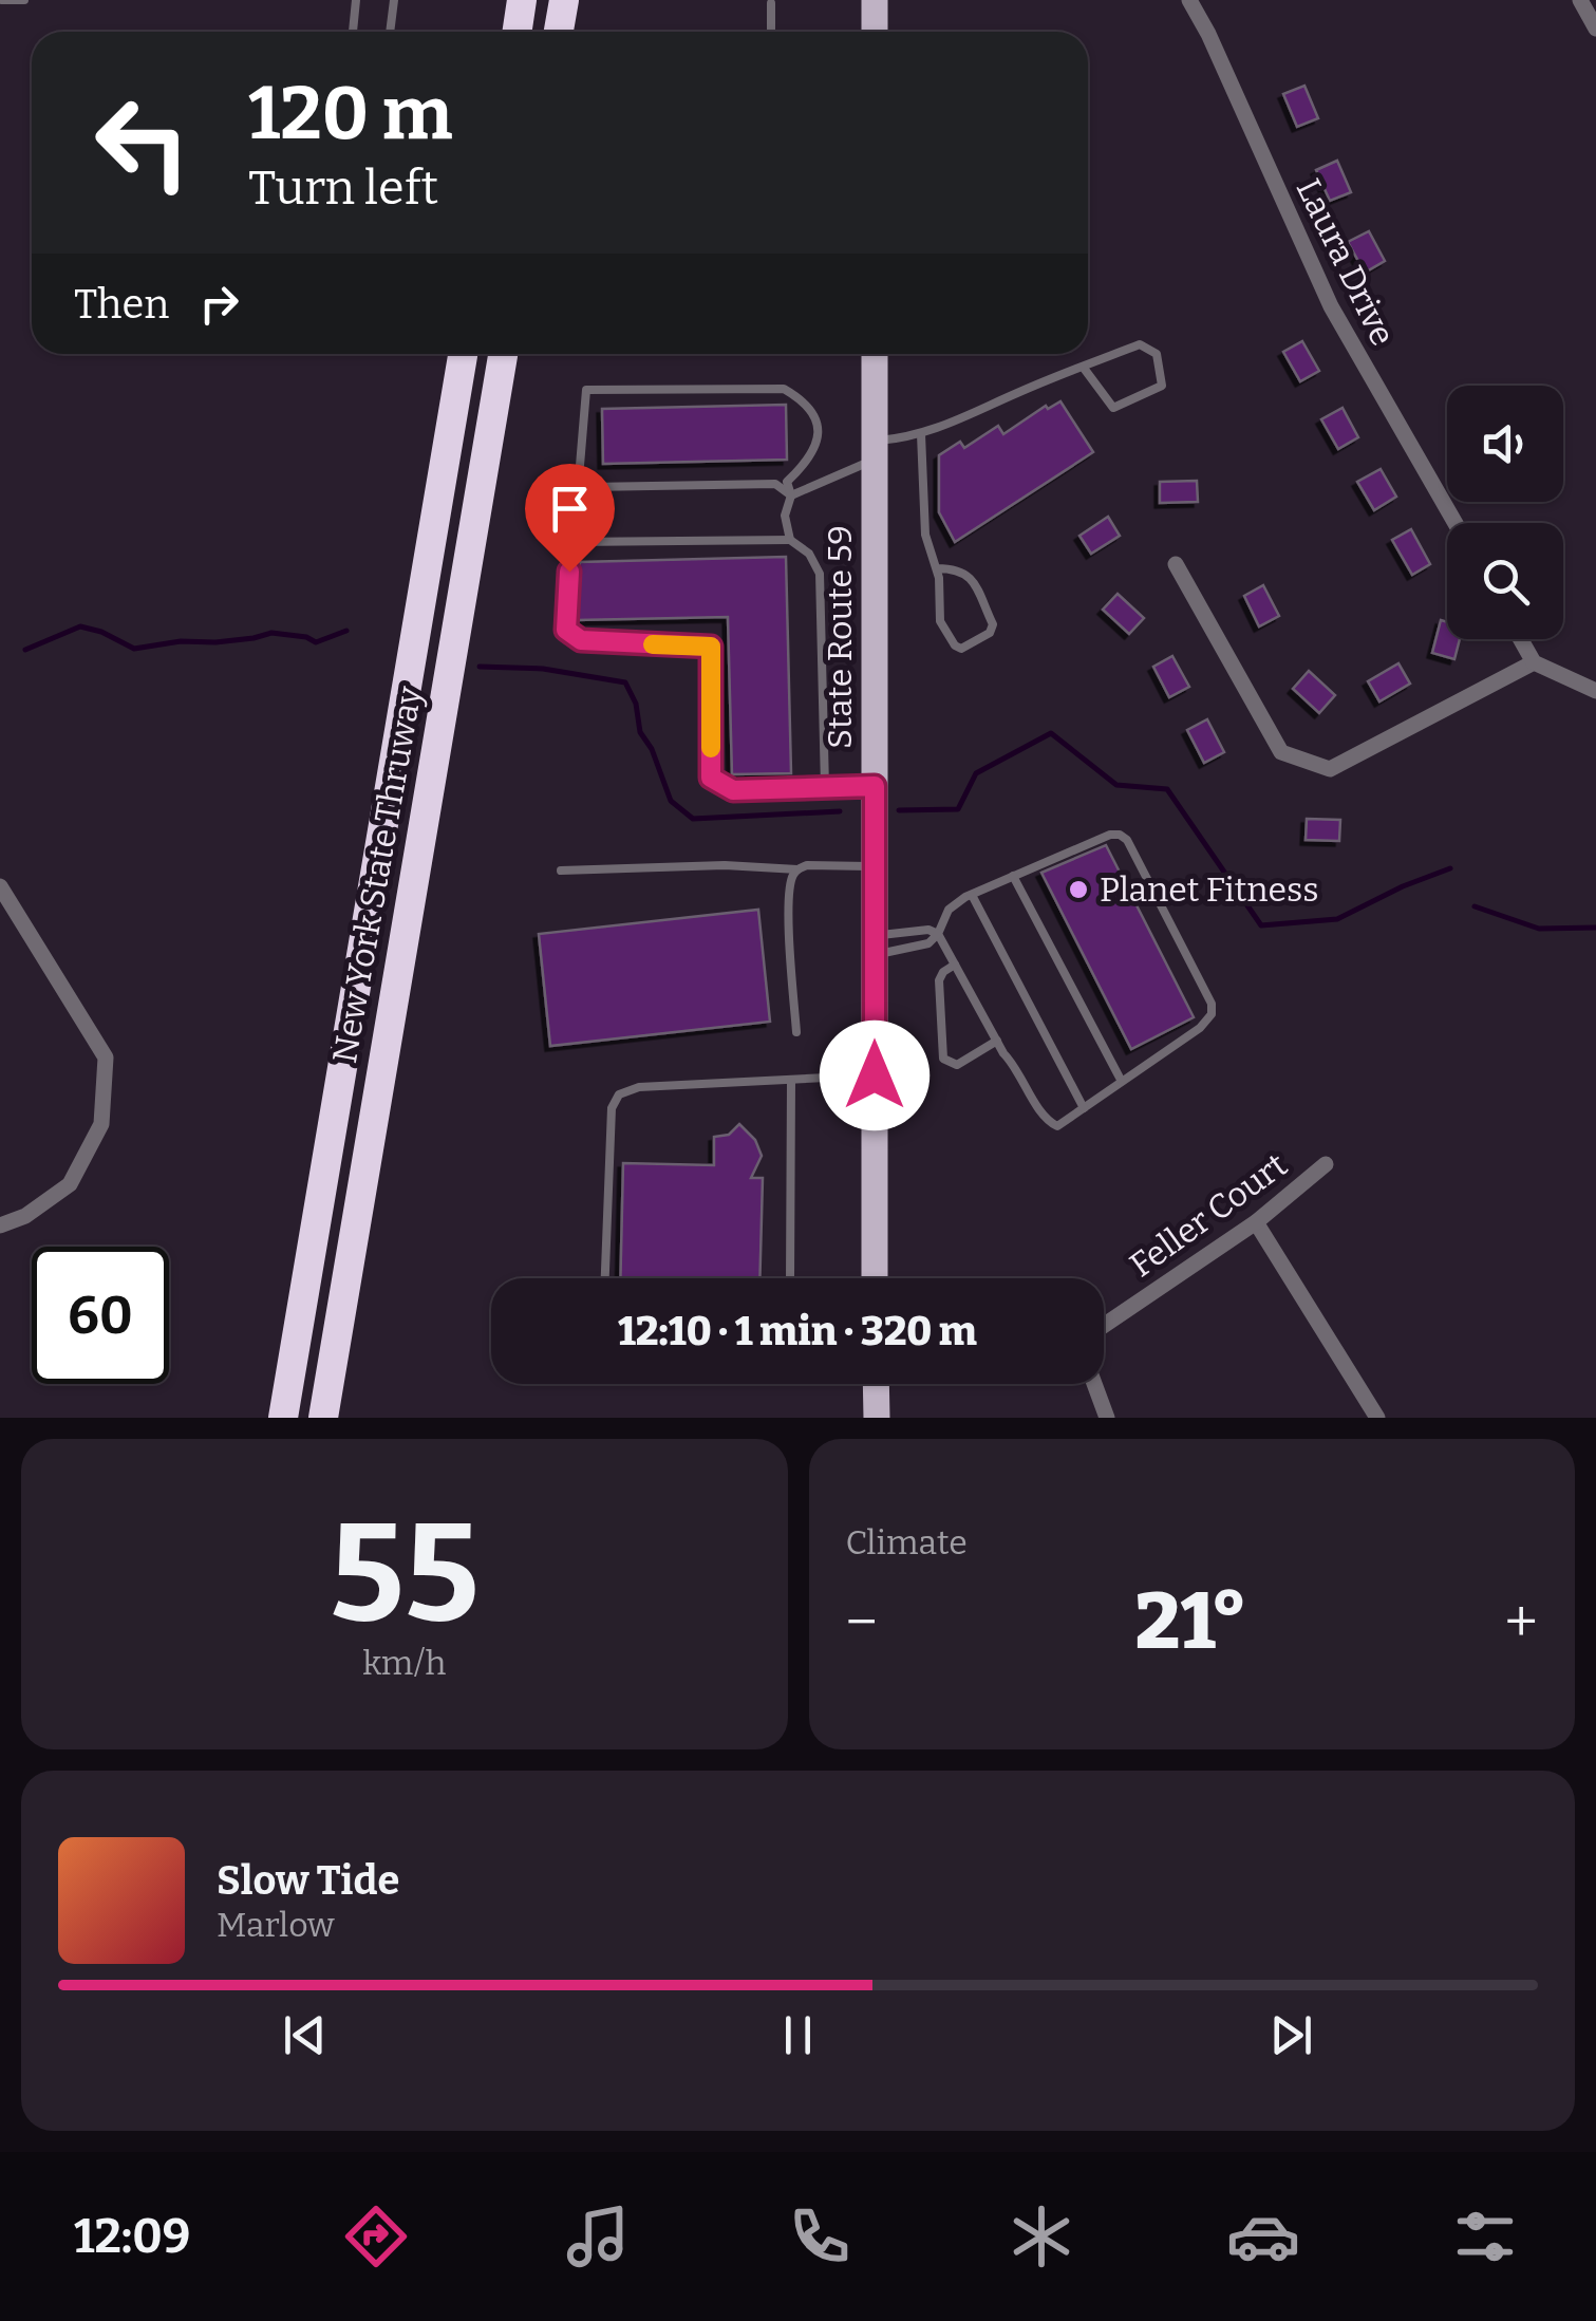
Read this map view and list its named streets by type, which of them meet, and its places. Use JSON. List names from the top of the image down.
{
  "streets": {
    "highway": ["New York State Thruway"],
    "main road": ["State Route 59"],
    "street": ["Laura Drive", "Feller Court"]
  },
  "places": ["Planet Fitness"],
  "page": {
    "turn": ["120 m", "Turn left"],
    "then": "Then",
    "limit": "60",
    "trip": "12:10 · 1 min · 320 m",
    "tile": [
      ["55", "km/h"],
      "Climate"
    ],
    "heat": ["−", "21°", "+"],
    "song": ["Slow Tide", "Marlow"],
    "tabs": "12:09"
  }
}
